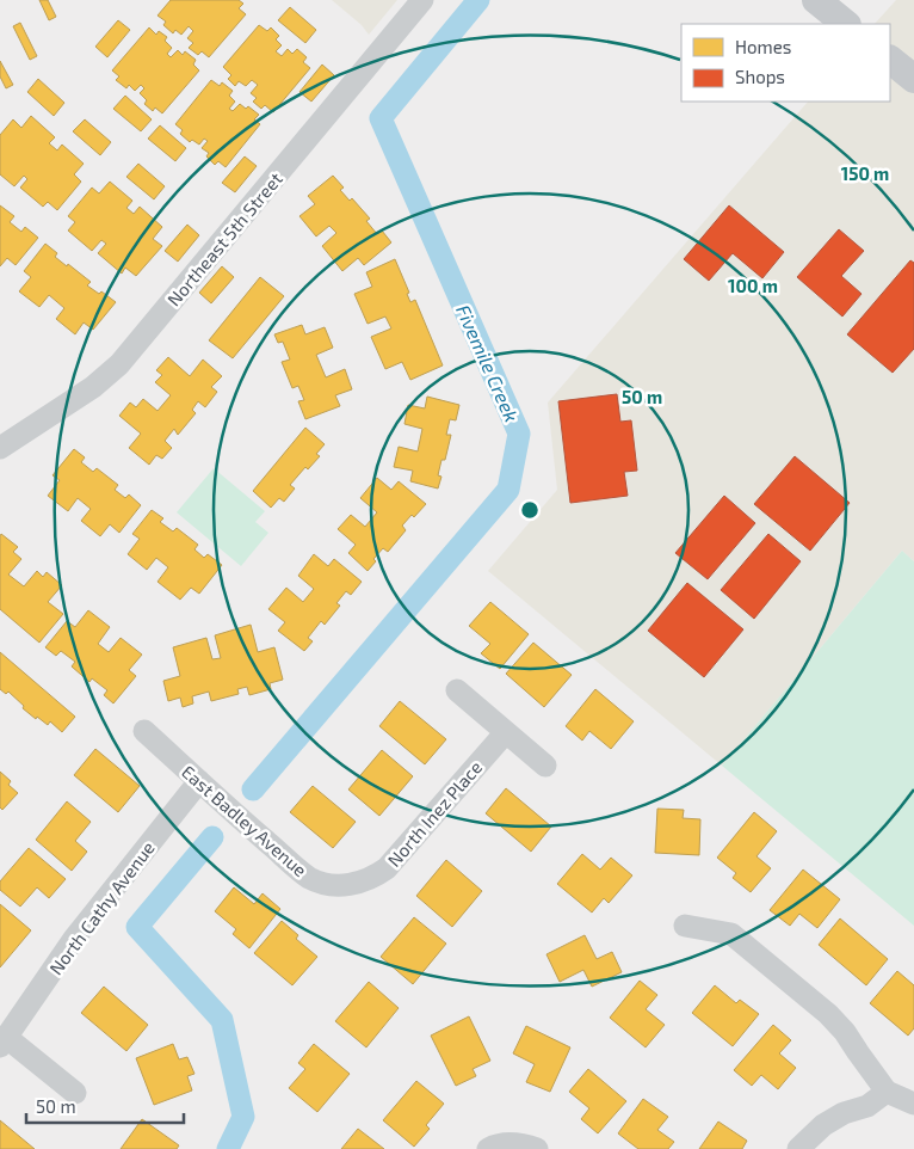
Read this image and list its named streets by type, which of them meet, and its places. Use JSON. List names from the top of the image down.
{
  "streets": {
    "street": [
      "Northeast 5th Street",
      "North Inez Place",
      "East Badley Avenue",
      "North Cathy Avenue"
    ]
  },
  "crossings": [
    ["North Inez Place", "East Badley Avenue"],
    ["East Badley Avenue", "North Cathy Avenue"]
  ],
  "water": ["Fivemile Creek"],
  "legend": ["Homes", "Shops"],
  "scale_bar": "50 m",
  "rings": ["150 m", "100 m", "50 m"]
}
